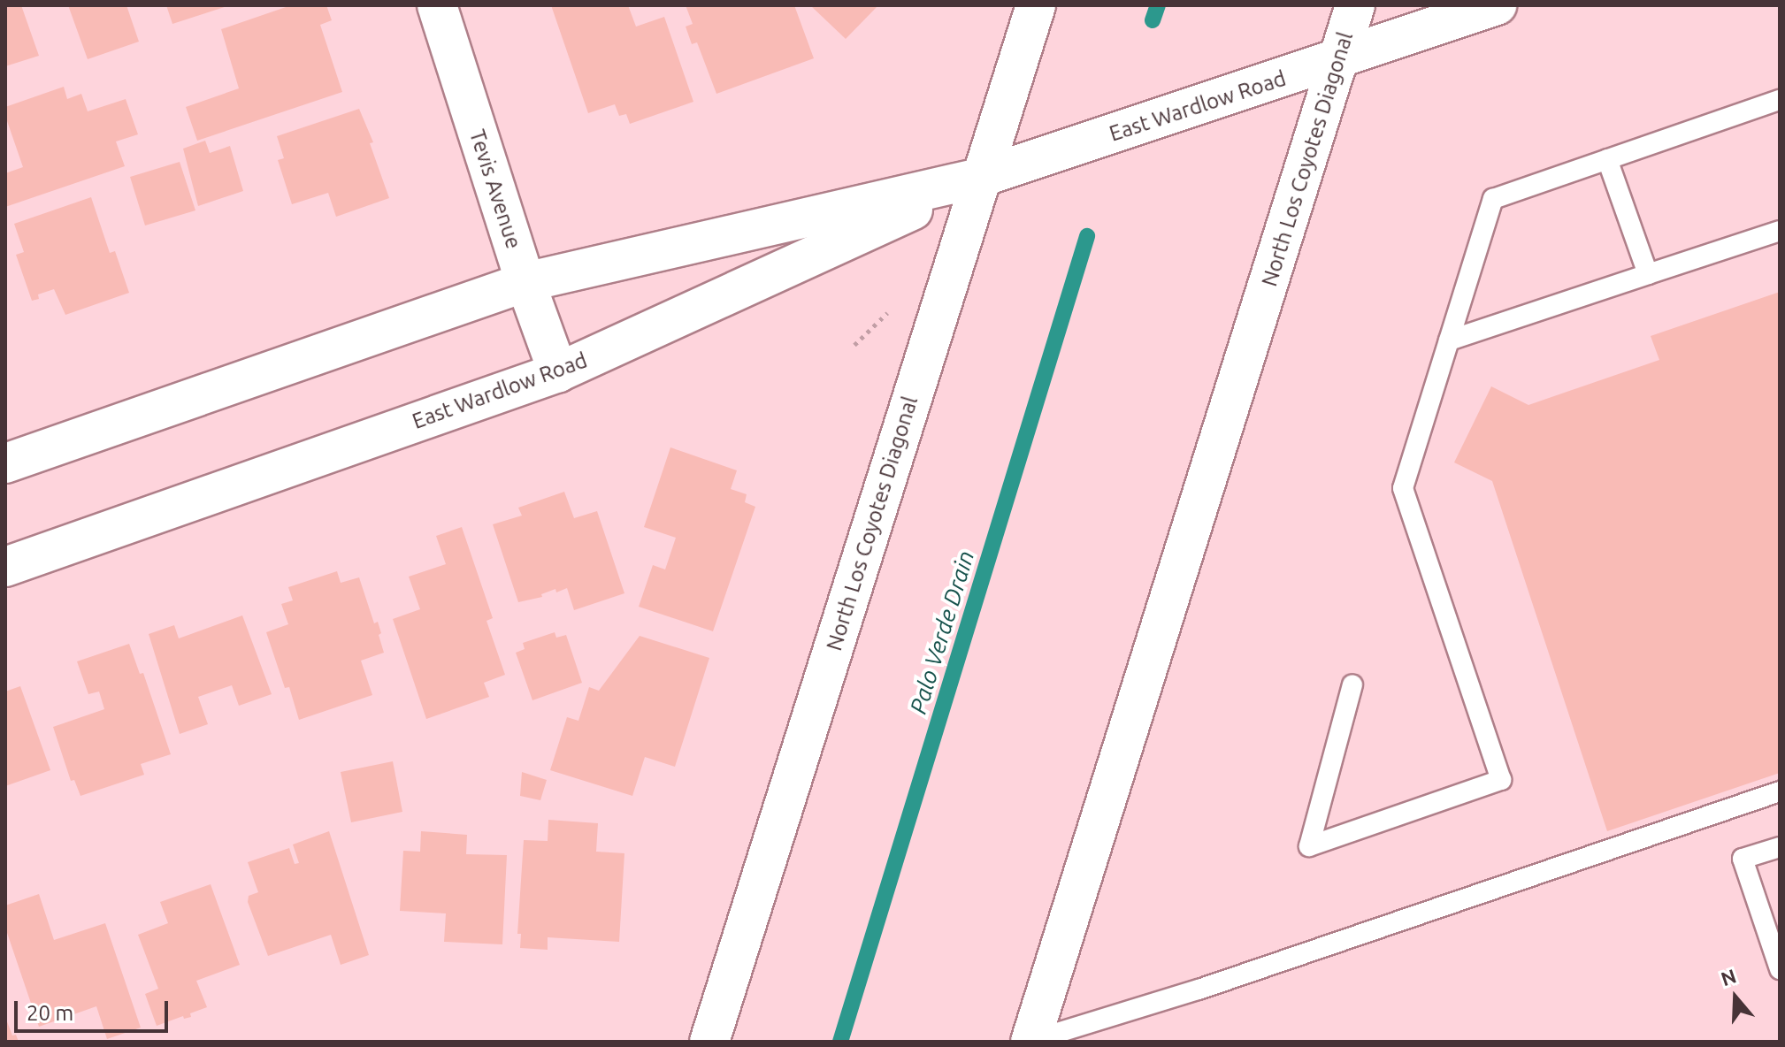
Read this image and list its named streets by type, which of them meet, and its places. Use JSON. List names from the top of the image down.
{
  "streets": {
    "main road": ["East Wardlow Road", "North Los Coyotes Diagonal", "Tevis Avenue"]
  },
  "crossings": [
    ["East Wardlow Road", "North Los Coyotes Diagonal"],
    ["East Wardlow Road", "Tevis Avenue"]
  ],
  "water": ["Palo Verde Drain"],
  "scale_bar": "20 m",
  "north": "top"
}
